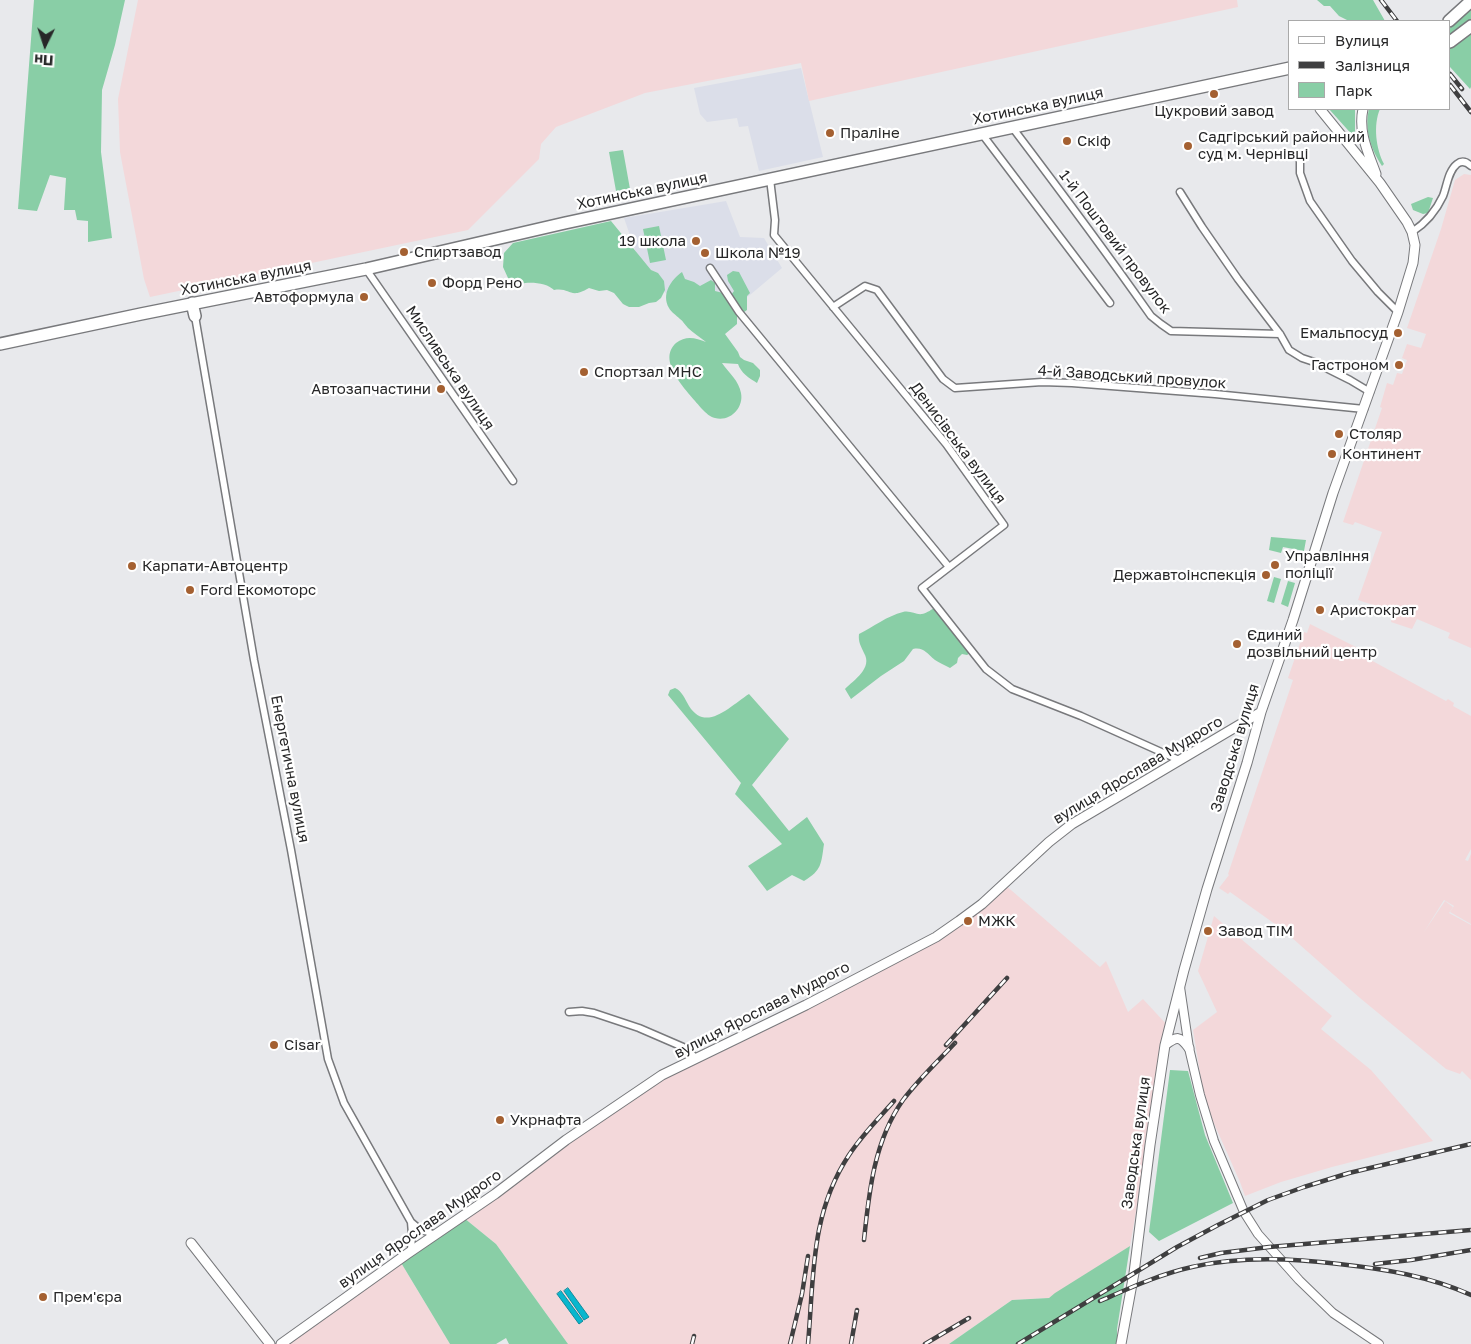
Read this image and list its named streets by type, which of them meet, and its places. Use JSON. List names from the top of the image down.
{
  "streets": {
    "highway": ["Хотинська вулиця", "Енергетична вулиця"],
    "main road": ["Заводська вулиця", "вулиця Ярослава Мудрого"],
    "street": [
      "1-й Поштовий провулок",
      "Мисливська вулиця",
      "4-й Заводський провулок",
      "Денисівська вулиця"
    ]
  },
  "crossings": [
    ["Хотинська вулиця", "1-й Поштовий провулок"],
    ["Хотинська вулиця", "Мисливська вулиця"],
    ["Хотинська вулиця", "Денисівська вулиця"],
    ["Хотинська вулиця", "Енергетична вулиця"],
    ["4-й Заводський провулок", "Денисівська вулиця"],
    ["4-й Заводський провулок", "Заводська вулиця"],
    ["Денисівська вулиця", "вулиця Ярослава Мудрого"],
    ["Заводська вулиця", "вулиця Ярослава Мудрого"],
    ["Енергетична вулиця", "вулиця Ярослава Мудрого"]
  ],
  "places": [
    "Цукровий завод",
    "Праліне",
    "Скіф",
    "Садгірський районний суд м. Чернівці",
    "19 школа",
    "Спиртзавод",
    "Школа №19",
    "Форд Рено",
    "Автоформула",
    "Емальпосуд",
    "Гастроном",
    "Спортзал МНС",
    "Автозапчастини",
    "Столяр",
    "Континент",
    "Управління поліції",
    "Карпати-Автоцентр",
    "Державтоінспекція",
    "Ford Екомоторс",
    "Аристократ",
    "Єдиний дозвільний центр",
    "МЖК",
    "Завод ТІМ",
    "Cisar",
    "Укрнафта",
    "Прем'єра"
  ],
  "legend": ["Вулиця", "Залізниця", "Парк"],
  "north": "bottom"
}
